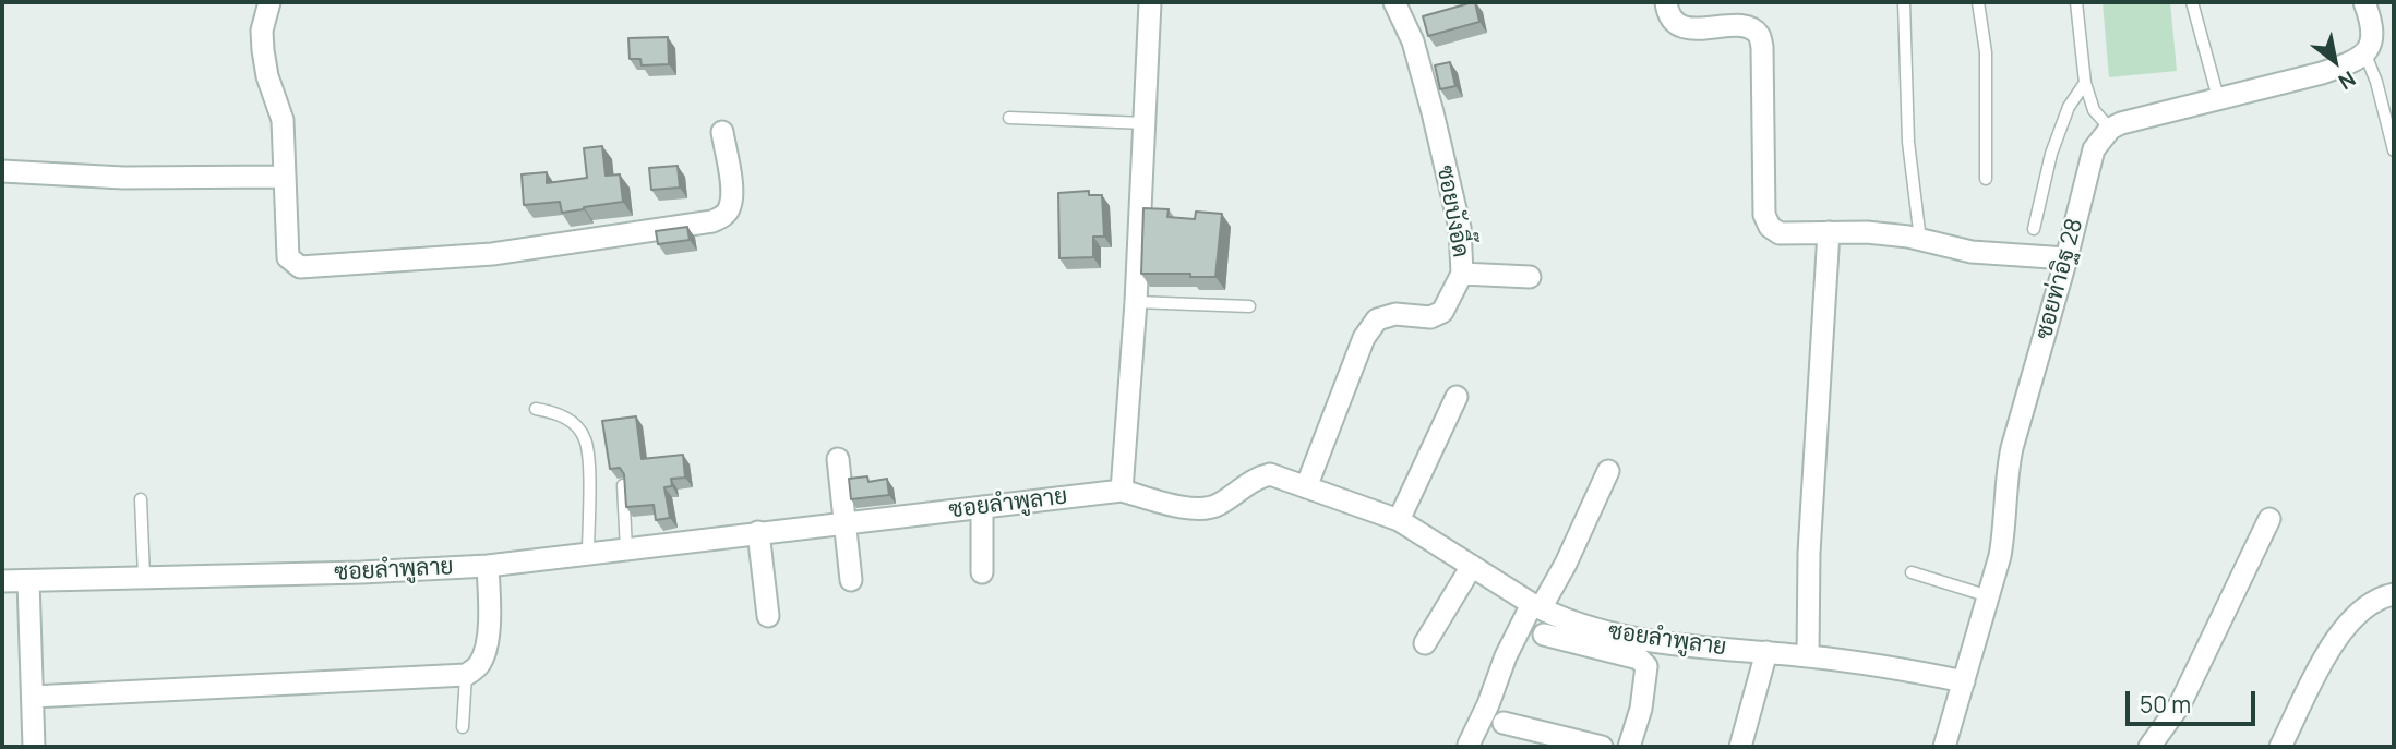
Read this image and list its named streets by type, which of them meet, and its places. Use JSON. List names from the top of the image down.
{
  "streets": {
    "street": ["ซอยบังอี๊ด", "ซอยท่าอิฐ 28", "ซอยลำพูลาย"]
  },
  "crossings": [
    ["ซอยบังอี๊ด", "ซอยลำพูลาย"],
    ["ซอยท่าอิฐ 28", "ซอยลำพูลาย"]
  ],
  "scale_bar": "50 m",
  "north": "bottom right"
}
